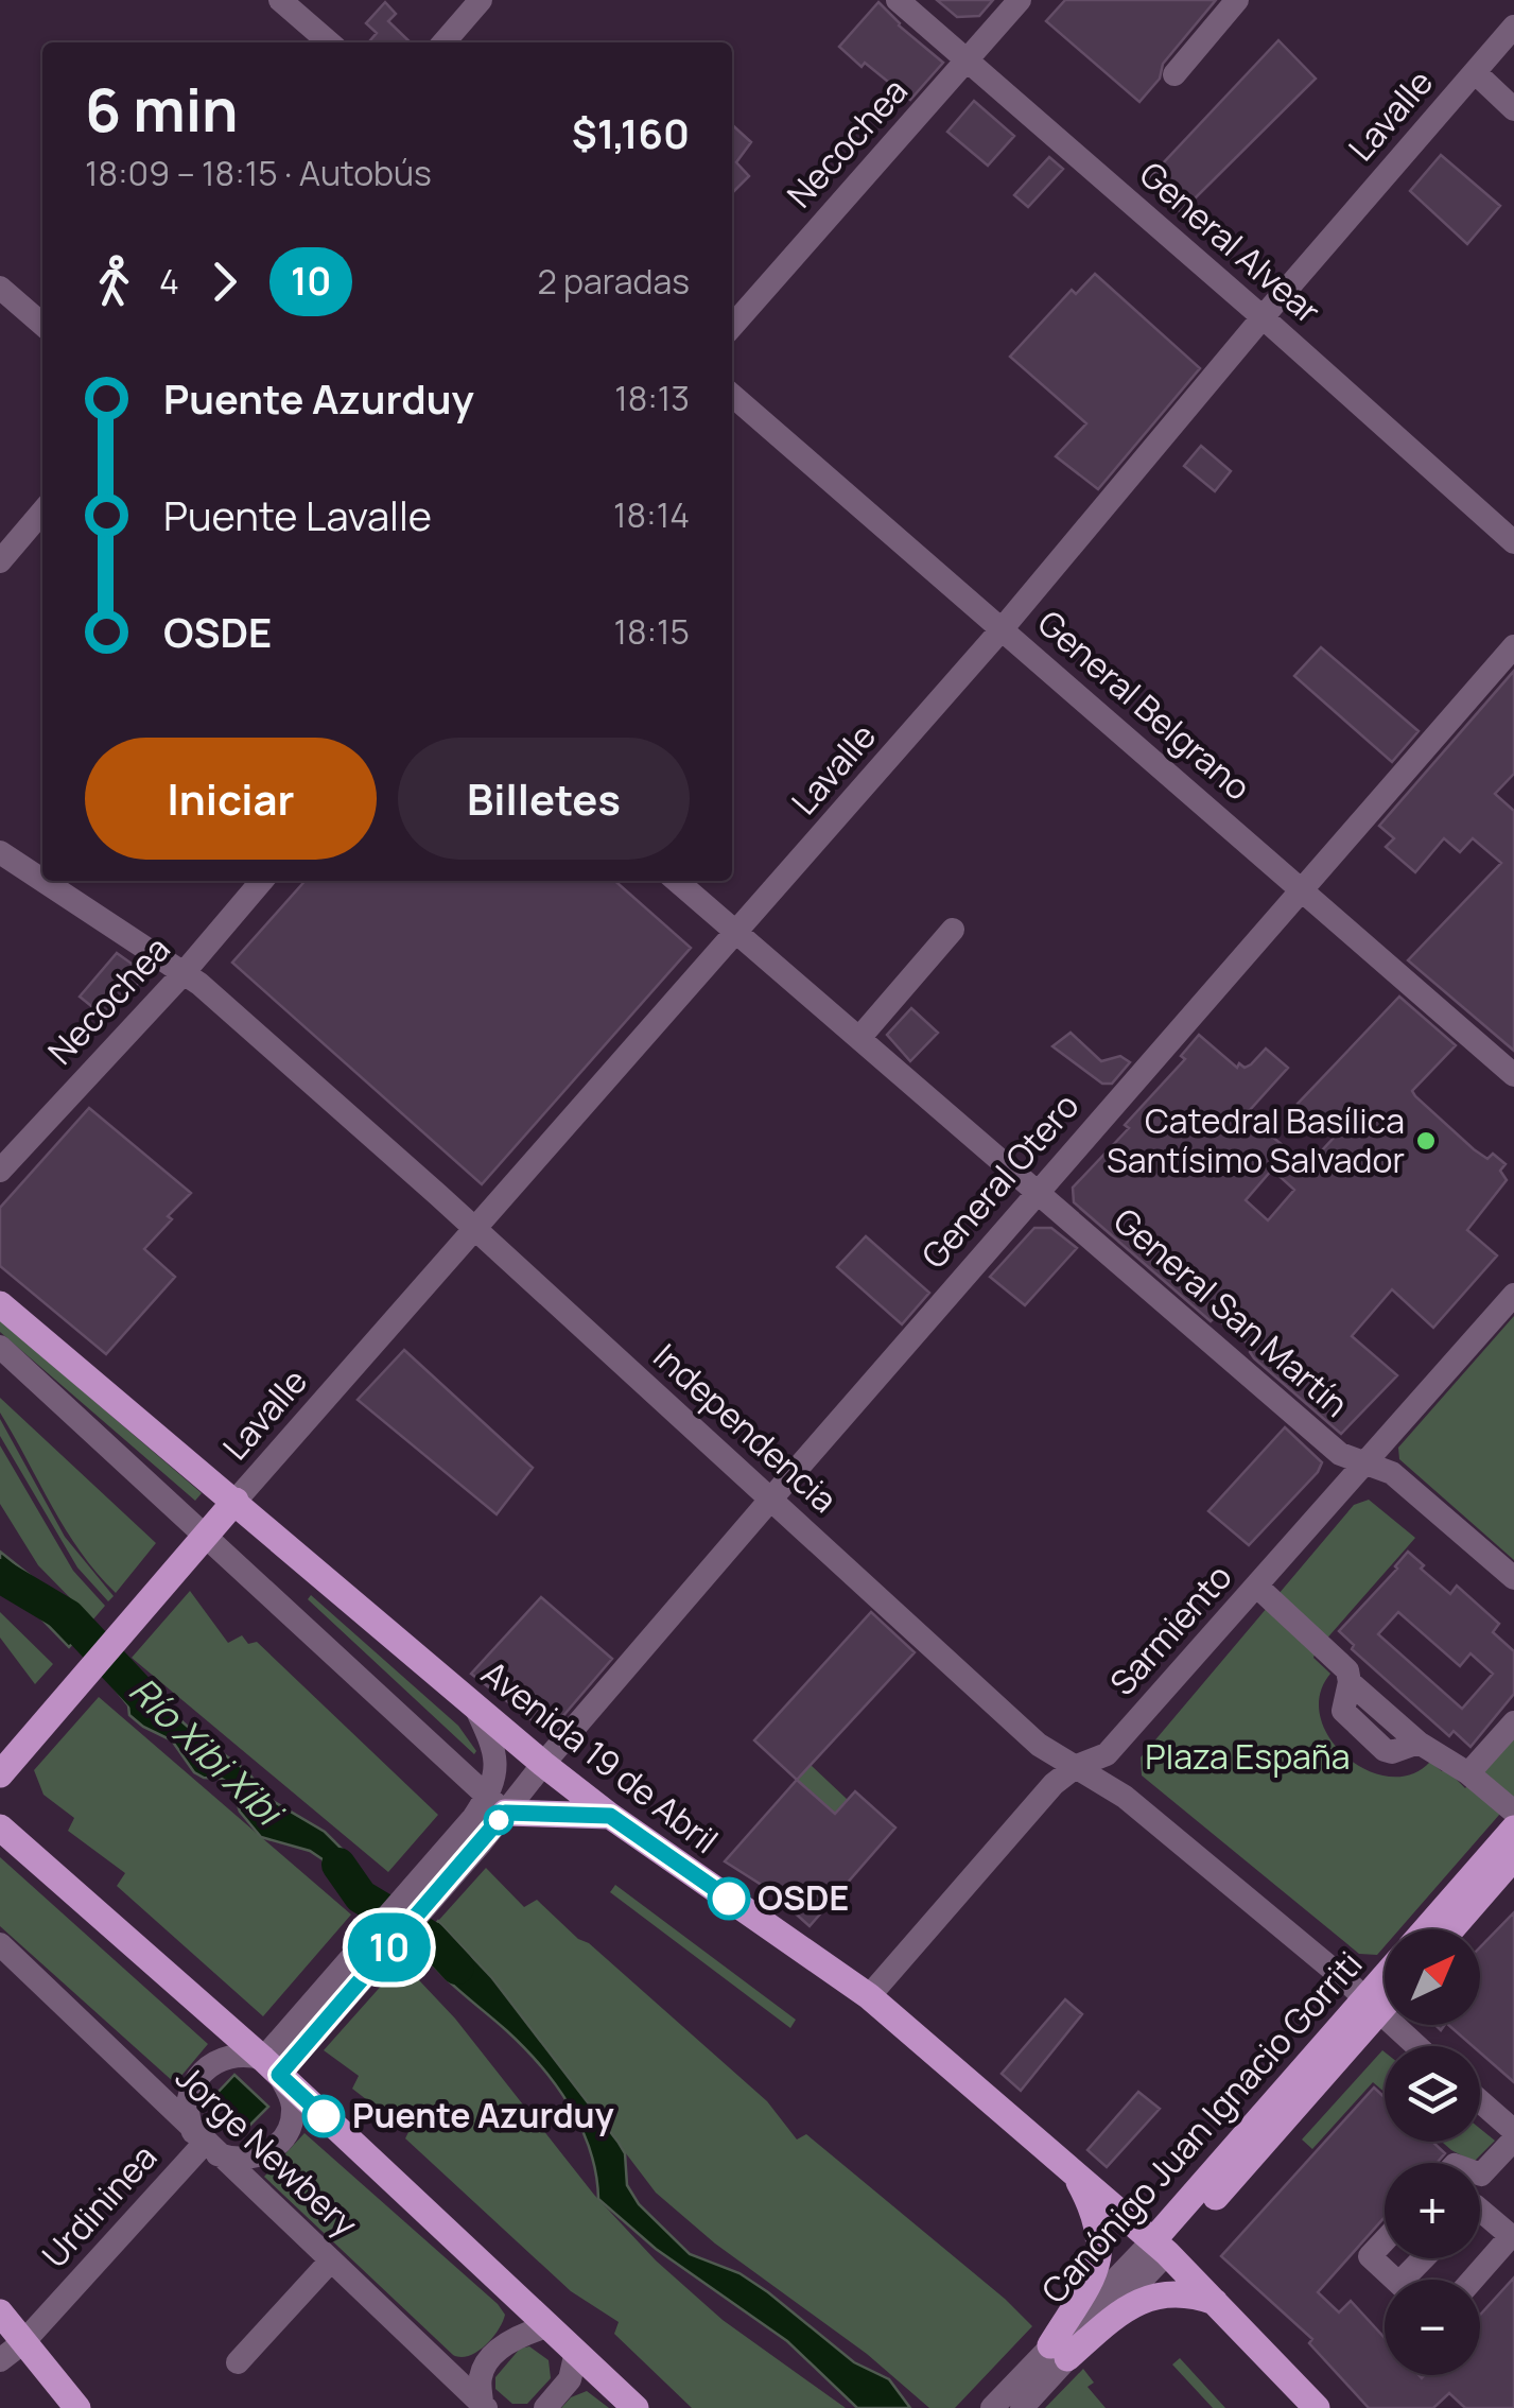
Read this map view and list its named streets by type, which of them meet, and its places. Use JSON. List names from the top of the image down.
{
  "streets": {
    "main road": ["Lavalle", "Avenida 19 de Abril", "Canónigo Juan Ignacio Gorriti"],
    "street": [
      "Necochea",
      "General Alvear",
      "General Belgrano",
      "General Otero",
      "General San Martín",
      "Independencia",
      "Sarmiento",
      "Jorge Newbery",
      "Urdininea"
    ]
  },
  "crossings": [
    ["Lavalle", "General Alvear"],
    ["Lavalle", "General Belgrano"],
    ["Lavalle", "General San Martín"],
    ["Lavalle", "Independencia"],
    ["Lavalle", "Avenida 19 de Abril"],
    ["Necochea", "General Alvear"],
    ["Necochea", "Independencia"],
    ["General Belgrano", "General Otero"],
    ["General Otero", "General San Martín"],
    ["General Otero", "Independencia"],
    ["General Otero", "Avenida 19 de Abril"],
    ["General Otero", "Jorge Newbery"],
    ["General Otero", "Urdininea"],
    ["General San Martín", "Sarmiento"],
    ["Independencia", "Sarmiento"],
    ["Independencia", "Canónigo Juan Ignacio Gorriti"],
    ["Sarmiento", "Avenida 19 de Abril"],
    ["Avenida 19 de Abril", "Canónigo Juan Ignacio Gorriti"],
    ["Jorge Newbery", "Urdininea"]
  ],
  "water": ["Río Xibi Xibi"],
  "parks": ["Plaza España"],
  "places": ["Catedral Basílica Santísimo Salvador", "OSDE", "Puente Azurduy"],
  "lines": ["bus line 10"],
  "north": "top right",
  "page": {
    "on_map": "10",
    "heading": ["6 min", "18:09 – 18:15 · Autobús", "$1,160"],
    "legs": ["4", "10", "2 paradas"],
    "list": [
      {
        "name": "Puente Azurduy",
        "value": "18:13"
      },
      {
        "name": "Puente Lavalle",
        "value": "18:14"
      },
      {
        "name": "OSDE",
        "value": "18:15"
      }
    ],
    "buttons": ["Iniciar", "Billetes"],
    "map_buttons": ["+", "−"]
  }
}
